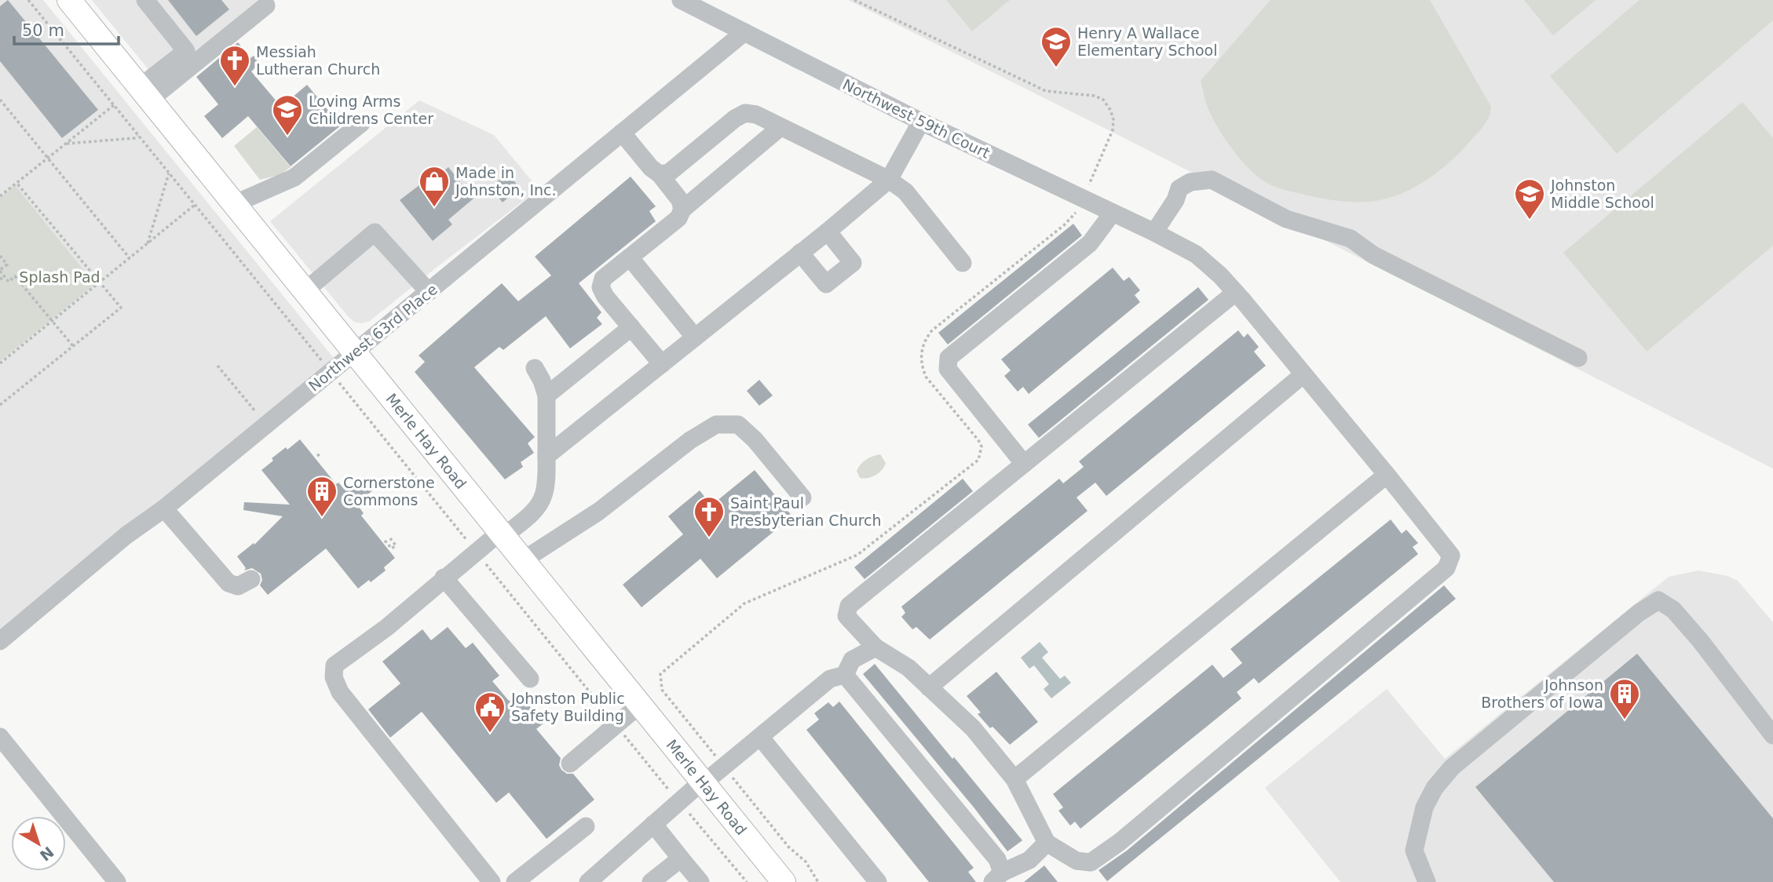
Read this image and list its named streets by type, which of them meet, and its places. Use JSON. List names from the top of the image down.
{
  "streets": {
    "main road": ["Merle Hay Road"],
    "street": ["Northwest 59th Court", "Northwest 63rd Place"]
  },
  "crossings": [
    ["Northwest 59th Court", "Northwest 63rd Place"],
    ["Northwest 63rd Place", "Merle Hay Road"]
  ],
  "parks": ["Splash Pad"],
  "places": {
    "school or university": ["Henry A Wallace Elementary School", "Loving Arms Childrens Center", "Johnston Middle School"],
    "church": ["Messiah Lutheran Church", "Saint Paul Presbyterian Church"],
    "shop": ["Made in Johnston, Inc."],
    "building": ["Cornerstone Commons", "Johnson Brothers of Iowa"],
    "public building": ["Johnston Public Safety Building"]
  },
  "scale_bar": "50 m",
  "north": "bottom right"
}
